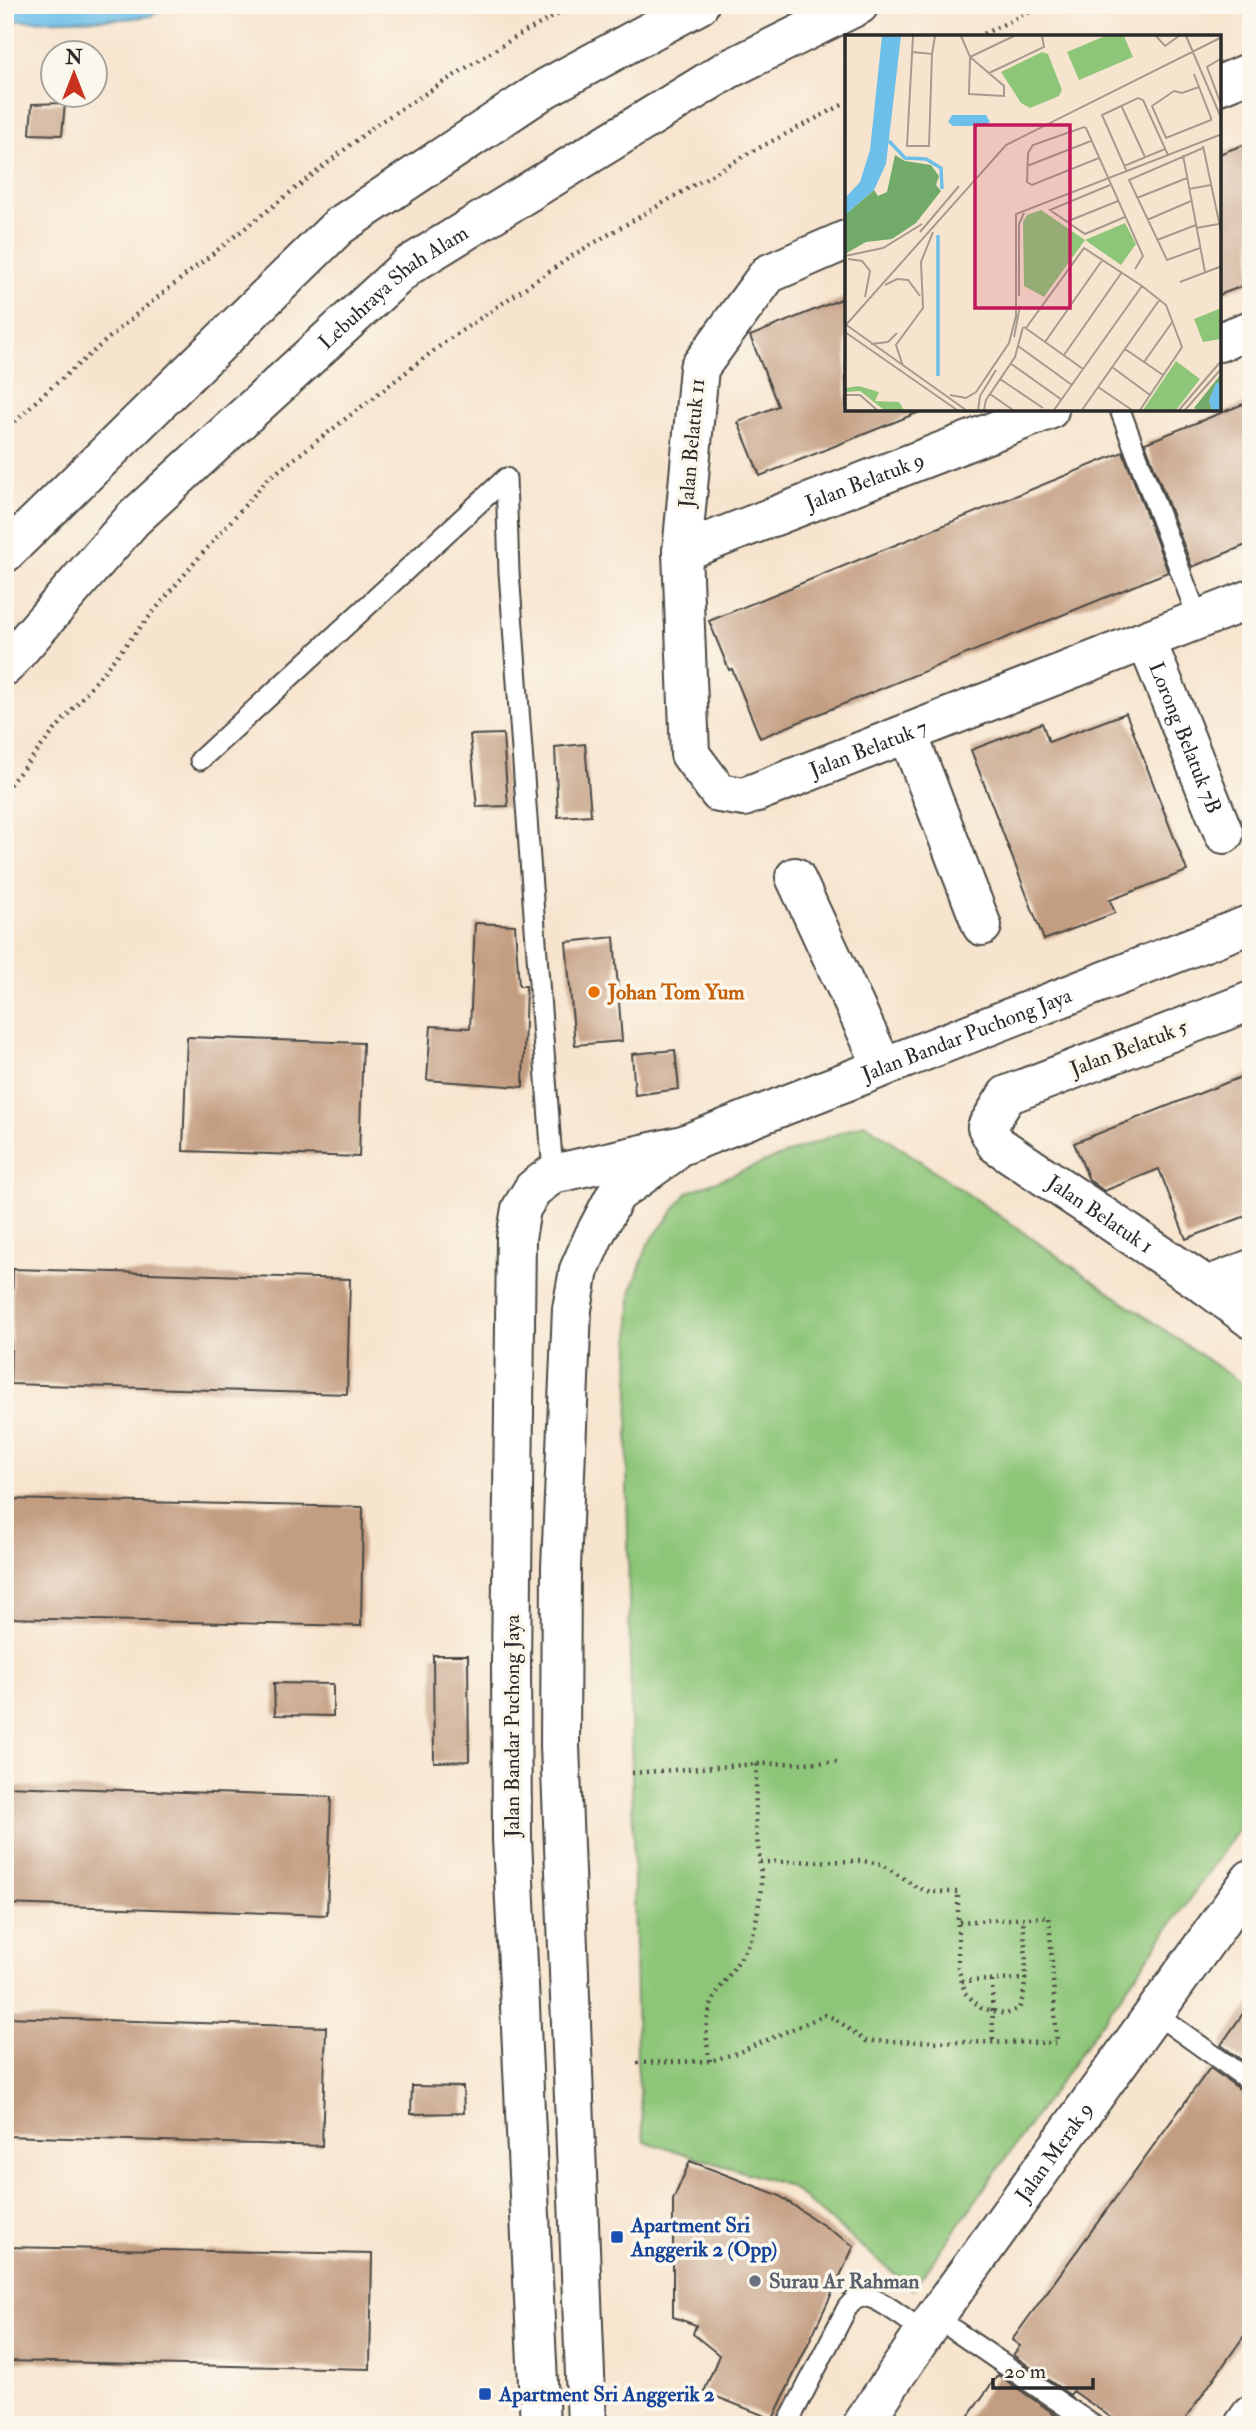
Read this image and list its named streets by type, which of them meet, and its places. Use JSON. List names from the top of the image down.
{
  "streets": {
    "main road": [
      "Lebuhraya Shah Alam",
      "Jalan Belatuk 11",
      "Jalan Belatuk 9",
      "Lorong Belatuk 7B",
      "Jalan Belatuk 7",
      "Jalan Bandar Puchong Jaya",
      "Jalan Belatuk 5",
      "Jalan Belatuk 1",
      "Jalan Merak 9"
    ]
  },
  "crossings": [
    ["Jalan Belatuk 11", "Jalan Belatuk 9"],
    ["Jalan Belatuk 11", "Jalan Belatuk 7"],
    ["Jalan Belatuk 9", "Jalan Belatuk 7"],
    ["Lorong Belatuk 7B", "Jalan Belatuk 7"],
    ["Jalan Belatuk 5", "Jalan Belatuk 1"]
  ],
  "places": {
    "other": ["Johan Tom Yum", "Surau Ar Rahman"],
    "transit": ["Apartment Sri Anggerik 2 (Opp)", "Apartment Sri Anggerik 2"]
  },
  "scale_bar": "20 m",
  "north": "top"
}
